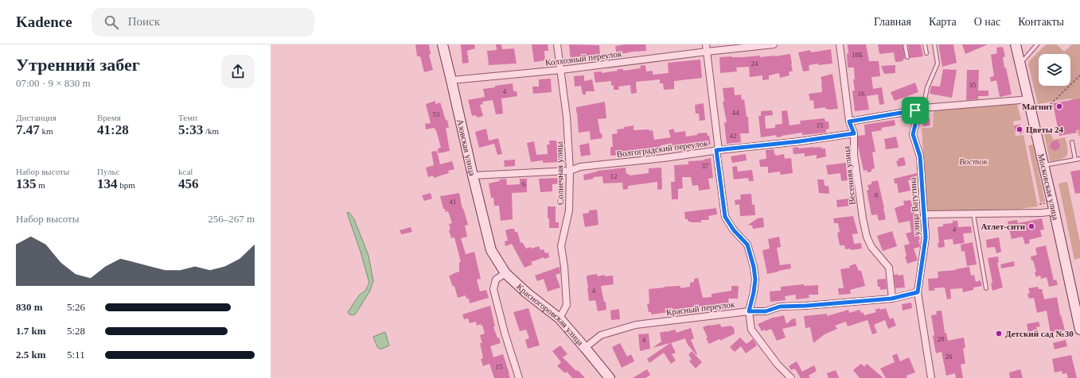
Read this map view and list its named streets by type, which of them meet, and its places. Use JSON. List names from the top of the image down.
{
  "streets": {
    "street": [
      "Колхозный переулок",
      "Азовская улица",
      "Волгоградский переулок",
      "Солнечная улица",
      "Весенняя улица",
      "Московская улица",
      "улица Ватутина",
      "Красный переулок",
      "Красногоровская улица"
    ]
  },
  "crossings": [
    ["Колхозный переулок", "Азовская улица"],
    ["Колхозный переулок", "Солнечная улица"],
    ["Азовская улица", "Волгоградский переулок"],
    ["Азовская улица", "Красногоровская улица"],
    ["Волгоградский переулок", "Солнечная улица"],
    ["Волгоградский переулок", "Весенняя улица"],
    ["Солнечная улица", "Красногоровская улица"],
    ["Весенняя улица", "Красный переулок"],
    ["улица Ватутина", "Красный переулок"],
    ["Красный переулок", "Красногоровская улица"]
  ],
  "parks": ["Восток"],
  "places": [
    "Магнит",
    "Цветы 24",
    "Атлет-сити",
    "Детский сад №30"
  ],
  "house_numbers": [
    "18Б",
    "24",
    "35",
    "4",
    "16",
    "44",
    "53",
    "15",
    "42",
    "37",
    "12",
    "6",
    "8",
    "41",
    "4",
    "4",
    "28",
    "4",
    "26",
    "15"
  ],
  "page": {
    "header": "Kadence",
    "search": "Поиск",
    "nav": [
      "Главная",
      "Карта",
      "О нас",
      "Контакты"
    ],
    "heading": ["Утренний забег", "07:00 · 9 × 830 m"],
    "stats": [
      ["Дистанция", "7.47 km"],
      ["Время", "41:28"],
      ["Темп", "5:33 /km"],
      ["Набор высоты", "135 m"],
      ["Пульс", "134 bpm"],
      ["kcal", "456"]
    ],
    "chart": ["Набор высоты", "256–267 m"],
    "list": [
      {
        "name": "830 m",
        "note": "5:26"
      },
      {
        "name": "1.7 km",
        "note": "5:28"
      },
      {
        "name": "2.5 km",
        "note": "5:11"
      }
    ]
  }
}
